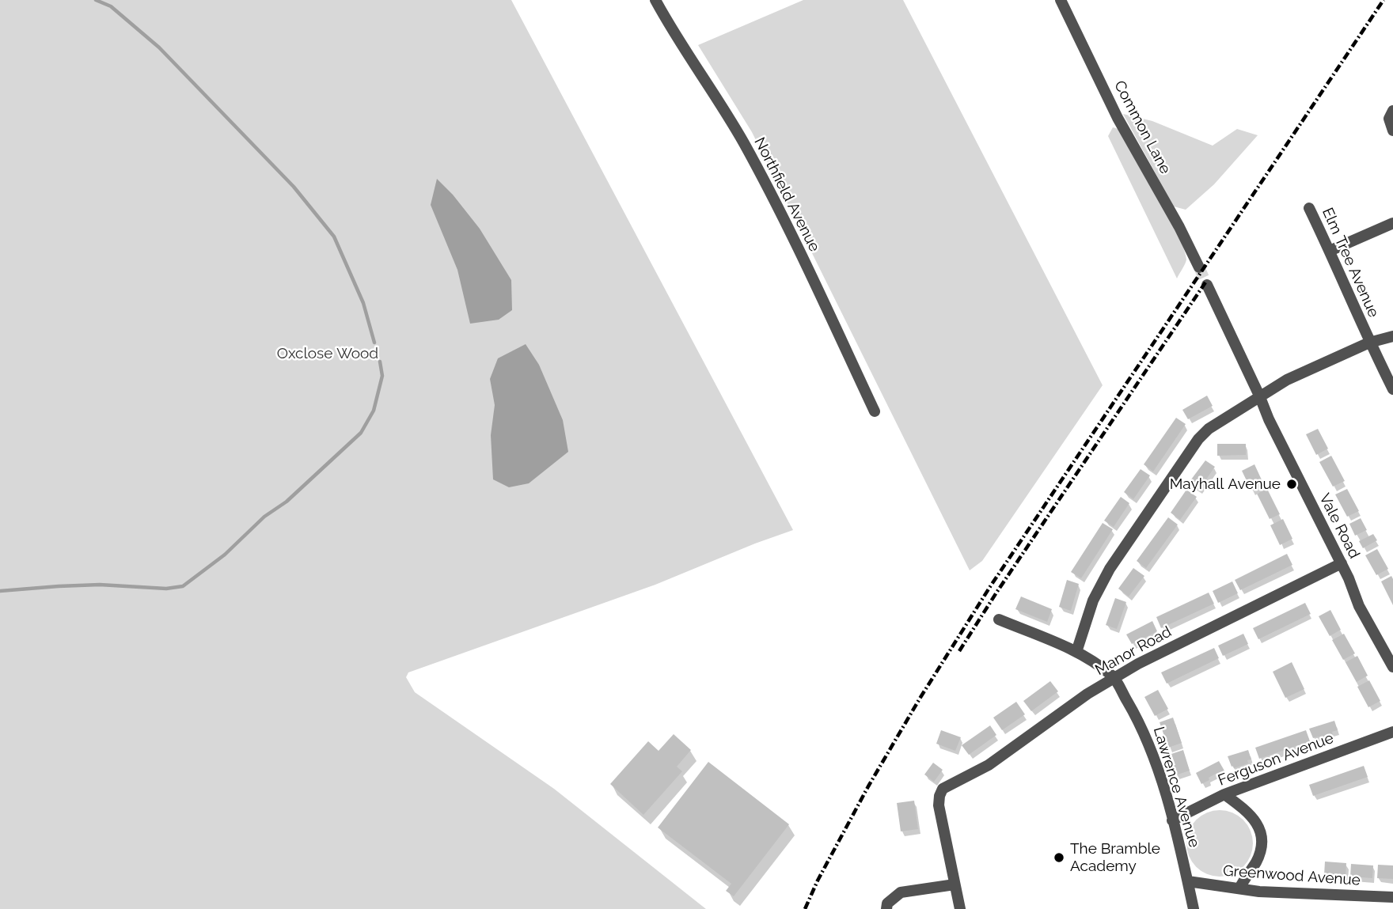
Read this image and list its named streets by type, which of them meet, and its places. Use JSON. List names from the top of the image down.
{
  "streets": {
    "street": [
      "Common Lane",
      "Northfield Avenue",
      "Elm Tree Avenue",
      "Vale Road",
      "Manor Road",
      "Ferguson Avenue",
      "Lawrence Avenue",
      "Greenwood Avenue"
    ]
  },
  "crossings": [
    ["Vale Road", "Manor Road"],
    ["Manor Road", "Lawrence Avenue"],
    ["Ferguson Avenue", "Lawrence Avenue"],
    ["Ferguson Avenue", "Greenwood Avenue"],
    ["Lawrence Avenue", "Greenwood Avenue"]
  ],
  "parks": ["Oxclose Wood"],
  "places": ["Mayhall Avenue", "The Bramble Academy"]
}
